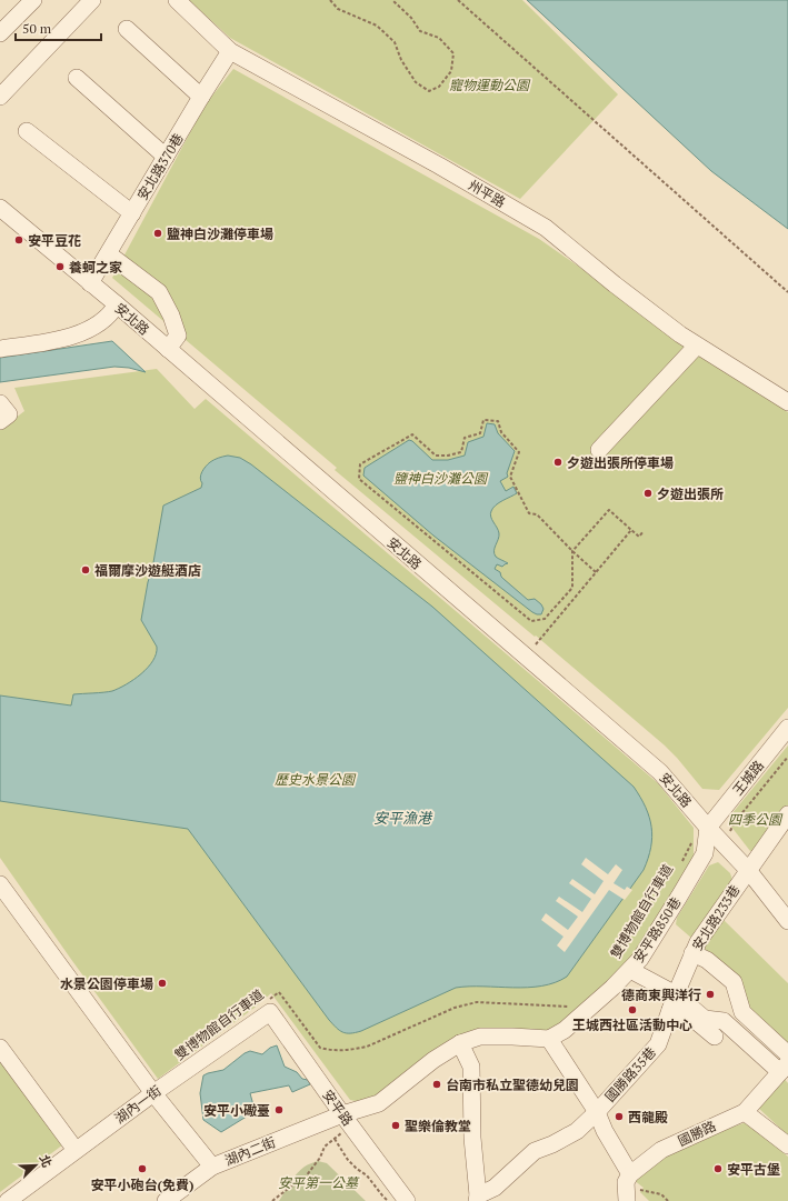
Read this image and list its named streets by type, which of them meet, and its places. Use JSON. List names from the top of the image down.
{
  "streets": {
    "street": [
      "安北路370巷",
      "州平路",
      "安北路",
      "王城路",
      "安北路233巷",
      "安平路850巷",
      "國勝路35巷",
      "湖內一街",
      "安平路",
      "國勝路",
      "湖內二街"
    ],
    "path": ["雙博物館自行車道"]
  },
  "crossings": [
    ["安北路370巷", "州平路"],
    ["安北路370巷", "安北路"],
    ["安北路", "王城路"],
    ["安北路", "安北路233巷"],
    ["安北路", "安平路850巷"],
    ["王城路", "安平路850巷"],
    ["雙博物館自行車道", "安平路850巷"],
    ["雙博物館自行車道", "湖內一街"],
    ["雙博物館自行車道", "安平路"],
    ["安北路233巷", "國勝路35巷"],
    ["國勝路35巷", "國勝路"],
    ["湖內一街", "安平路"],
    ["安平路", "湖內二街"]
  ],
  "water": ["安平漁港"],
  "parks": [
    "寵物運動公園",
    "鹽神白沙灘公園",
    "歷史水景公園",
    "四季公園",
    "安平第一公墓"
  ],
  "places": [
    "鹽神白沙灘停車場",
    "安平豆花",
    "養蚵之家",
    "夕遊出張所停車場",
    "夕遊出張所",
    "福爾摩沙遊艇酒店",
    "水景公園停車場",
    "德商東興洋行",
    "王城西社區活動中心",
    "台南市私立聖德幼兒園",
    "安平小礮臺",
    "西㡣殿",
    "聖樂倫教堂",
    "安平小砲台(免費)",
    "安平古堡"
  ],
  "scale_bar": "50 m",
  "north": "top right"
}
